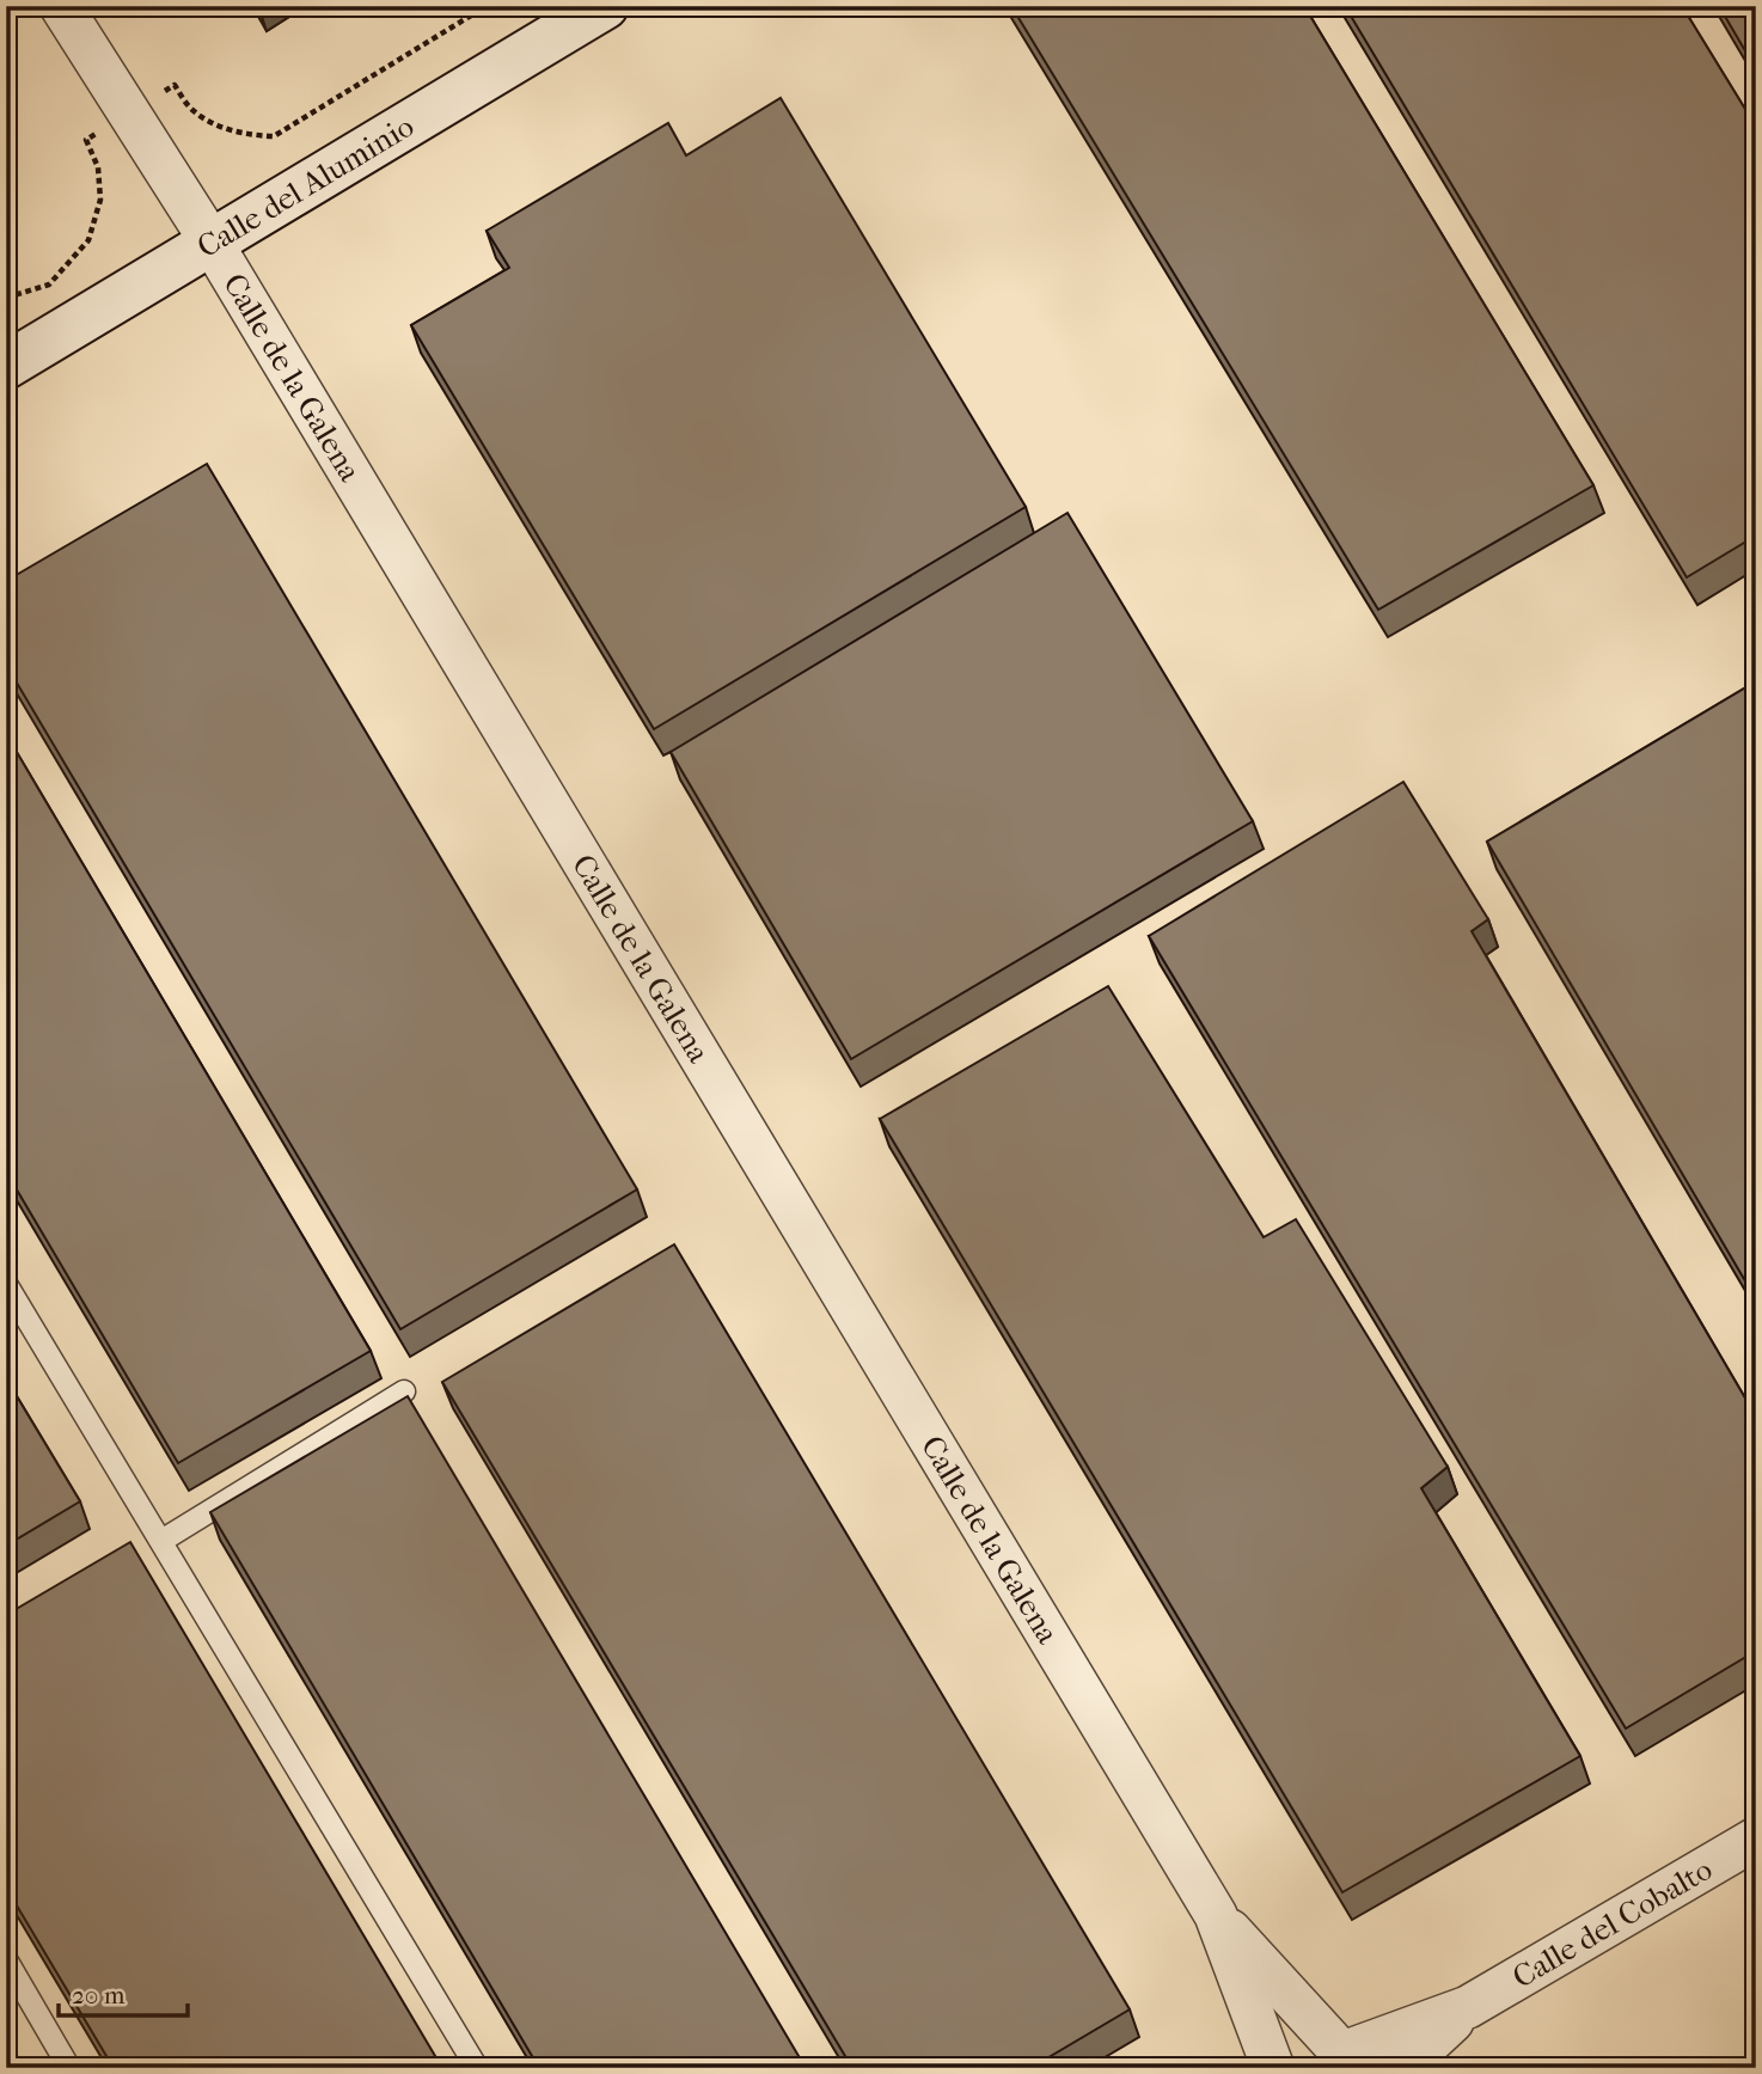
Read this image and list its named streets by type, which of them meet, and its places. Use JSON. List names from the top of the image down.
{
  "streets": {
    "street": ["Calle del Aluminio", "Calle de la Galena", "Calle del Cobalto"]
  },
  "crossings": [
    ["Calle del Aluminio", "Calle de la Galena"],
    ["Calle de la Galena", "Calle del Cobalto"]
  ],
  "scale_bar": "20 m"
}
